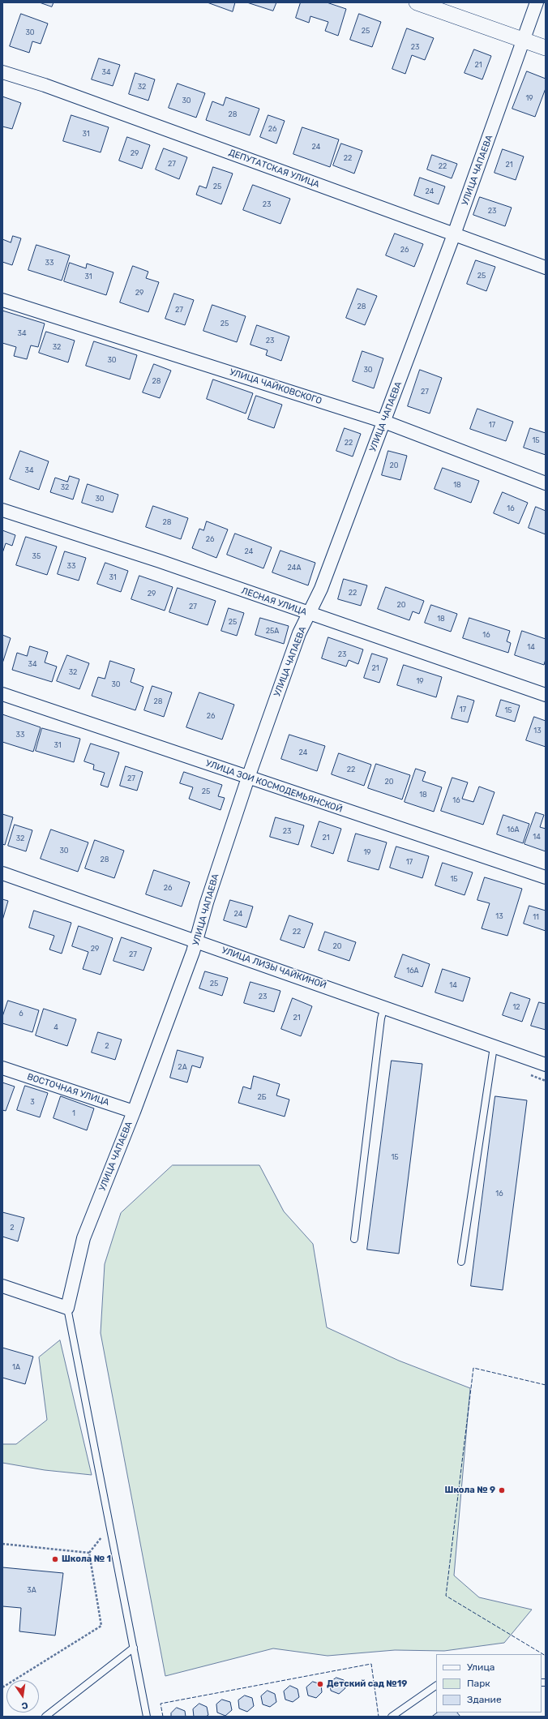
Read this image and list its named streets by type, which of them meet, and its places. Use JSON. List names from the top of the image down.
{
  "streets": {
    "street": [
      "ДЕПУТАТСКАЯ УЛИЦА",
      "УЛИЦА ЧАПАЕВА",
      "УЛИЦА ЧАЙКОВСКОГО",
      "ЛЕСНАЯ УЛИЦА",
      "УЛИЦА ЗОИ КОСМОДЕМЬЯНСКОЙ",
      "УЛИЦА ЛИЗЫ ЧАЙКИНОЙ",
      "ВОСТОЧНАЯ УЛИЦА"
    ]
  },
  "crossings": [
    ["ДЕПУТАТСКАЯ УЛИЦА", "УЛИЦА ЧАПАЕВА"],
    ["УЛИЦА ЧАПАЕВА", "УЛИЦА ЧАЙКОВСКОГО"],
    ["УЛИЦА ЧАПАЕВА", "ЛЕСНАЯ УЛИЦА"],
    ["УЛИЦА ЧАПАЕВА", "УЛИЦА ЗОИ КОСМОДЕМЬЯНСКОЙ"],
    ["УЛИЦА ЧАПАЕВА", "УЛИЦА ЛИЗЫ ЧАЙКИНОЙ"],
    ["УЛИЦА ЧАПАЕВА", "ВОСТОЧНАЯ УЛИЦА"]
  ],
  "places": ["Школа № 9", "Школа № 1", "Детский сад №19"],
  "house_numbers": [
    "25",
    "30",
    "23",
    "21",
    "34",
    "32",
    "19",
    "30",
    "28",
    "26",
    "31",
    "24",
    "29",
    "22",
    "27",
    "21",
    "22",
    "25",
    "24",
    "23",
    "23",
    "26",
    "33",
    "25",
    "31",
    "29",
    "28",
    "27",
    "25",
    "34",
    "23",
    "32",
    "30",
    "30",
    "28",
    "27",
    "17",
    "15",
    "22",
    "20",
    "34",
    "18",
    "32",
    "30",
    "16",
    "28",
    "26",
    "24",
    "35",
    "33",
    "24А",
    "31",
    "22",
    "29",
    "20",
    "27",
    "18",
    "25",
    "25А",
    "16",
    "14",
    "23",
    "34",
    "21",
    "32",
    "19",
    "30",
    "28",
    "17",
    "15",
    "26",
    "13",
    "33",
    "31",
    "24",
    "22",
    "27",
    "20",
    "25",
    "18",
    "16",
    "16А",
    "23",
    "14",
    "21",
    "32",
    "30",
    "19",
    "28",
    "17",
    "15",
    "26",
    "24",
    "13",
    "11",
    "22",
    "20",
    "29",
    "27",
    "16А",
    "25",
    "14",
    "23",
    "12",
    "6",
    "21",
    "4",
    "2",
    "2А",
    "2Б",
    "3",
    "1",
    "15",
    "16",
    "2",
    "1А",
    "3А"
  ],
  "legend": ["Улица", "Парк", "Здание"],
  "north": "bottom"
}
